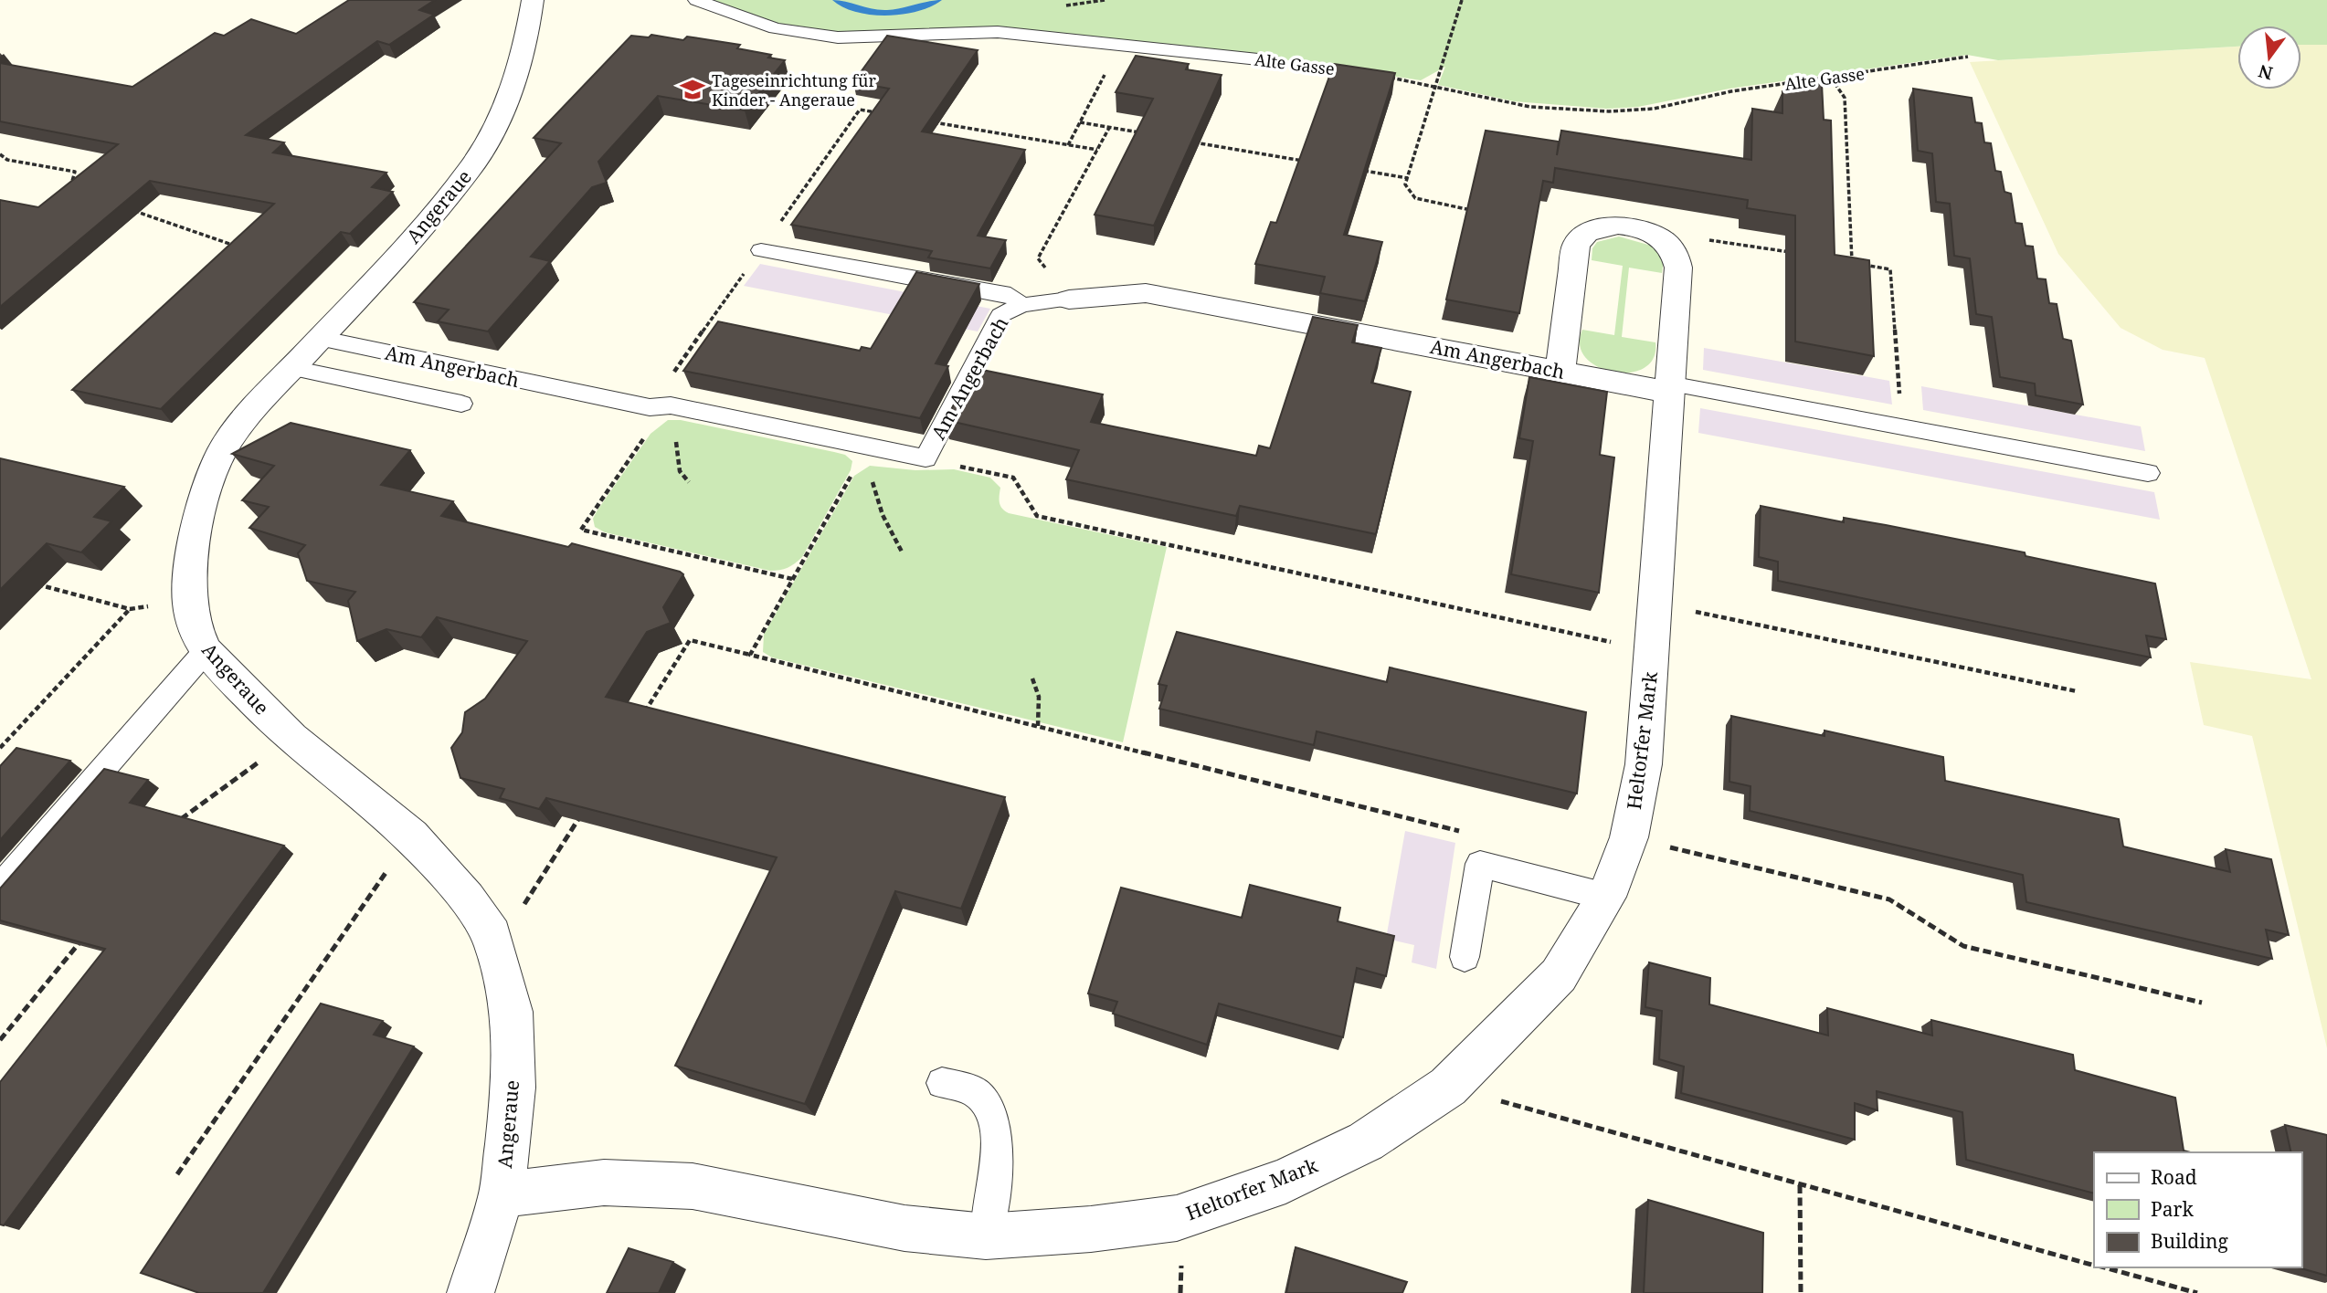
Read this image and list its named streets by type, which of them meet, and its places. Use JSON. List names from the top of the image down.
{
  "streets": {
    "street": ["Angeraue", "Am Angerbach", "Heltorfer Mark"],
    "lane": ["Alte Gasse"]
  },
  "crossings": [
    ["Angeraue", "Am Angerbach"],
    ["Angeraue", "Heltorfer Mark"],
    ["Am Angerbach", "Heltorfer Mark"]
  ],
  "places": {
    "school or university": ["Tageseinrichtung für Kinder - Angeraue"]
  },
  "legend": ["Road", "Park", "Building"],
  "north": "bottom"
}
